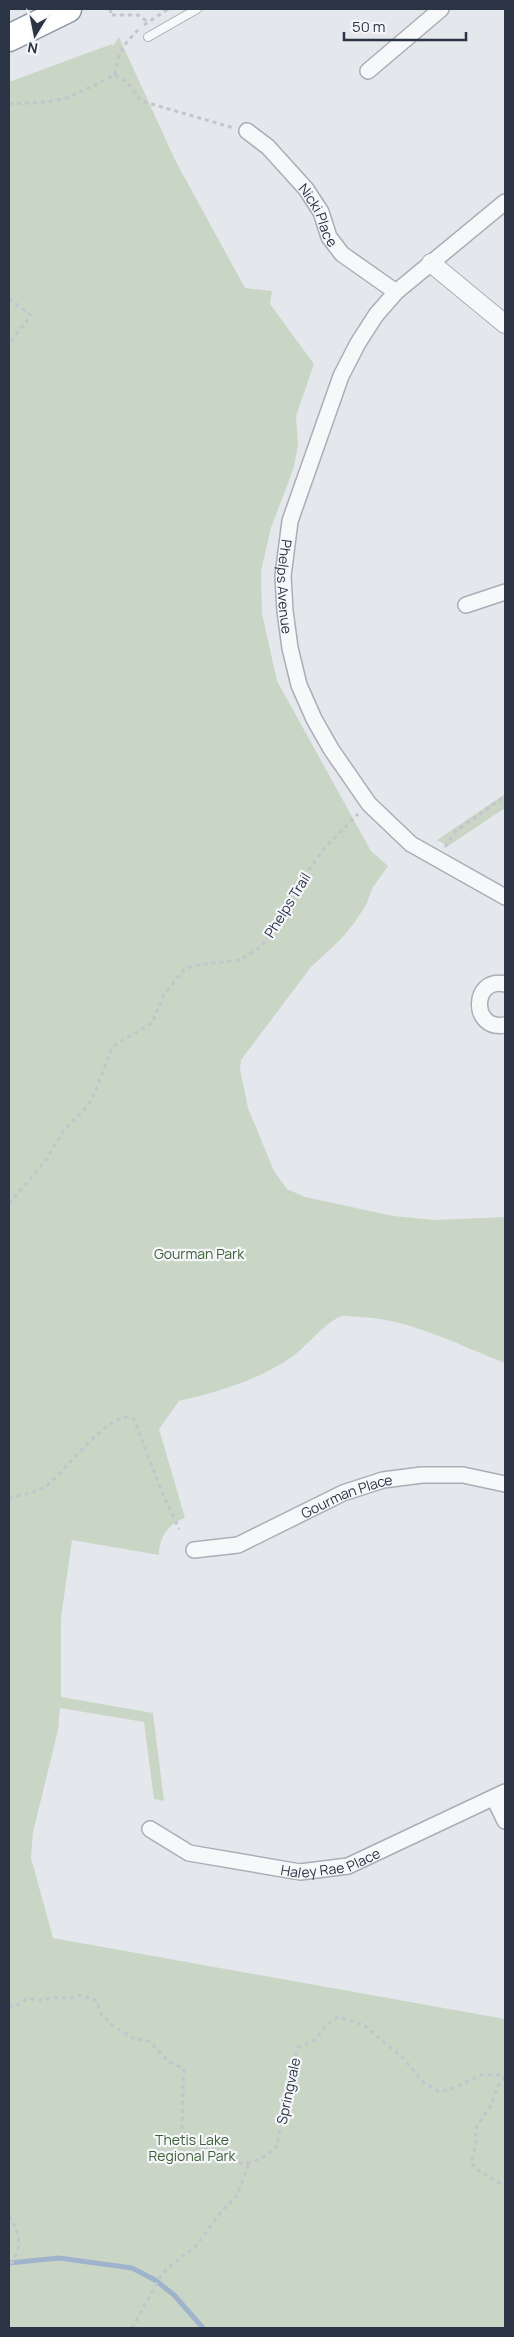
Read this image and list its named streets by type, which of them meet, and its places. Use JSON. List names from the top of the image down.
{
  "streets": {
    "street": [
      "Nicki Place",
      "Phelps Avenue",
      "Gourman Place",
      "Haley Rae Place"
    ],
    "path": ["Phelps Trail", "Springvale"]
  },
  "crossings": [
    ["Nicki Place", "Phelps Avenue"],
    ["Phelps Avenue", "Phelps Trail"]
  ],
  "parks": ["Gourman Park", "Thetis Lake Regional Park"],
  "scale_bar": "50 m",
  "north": "bottom"
}
